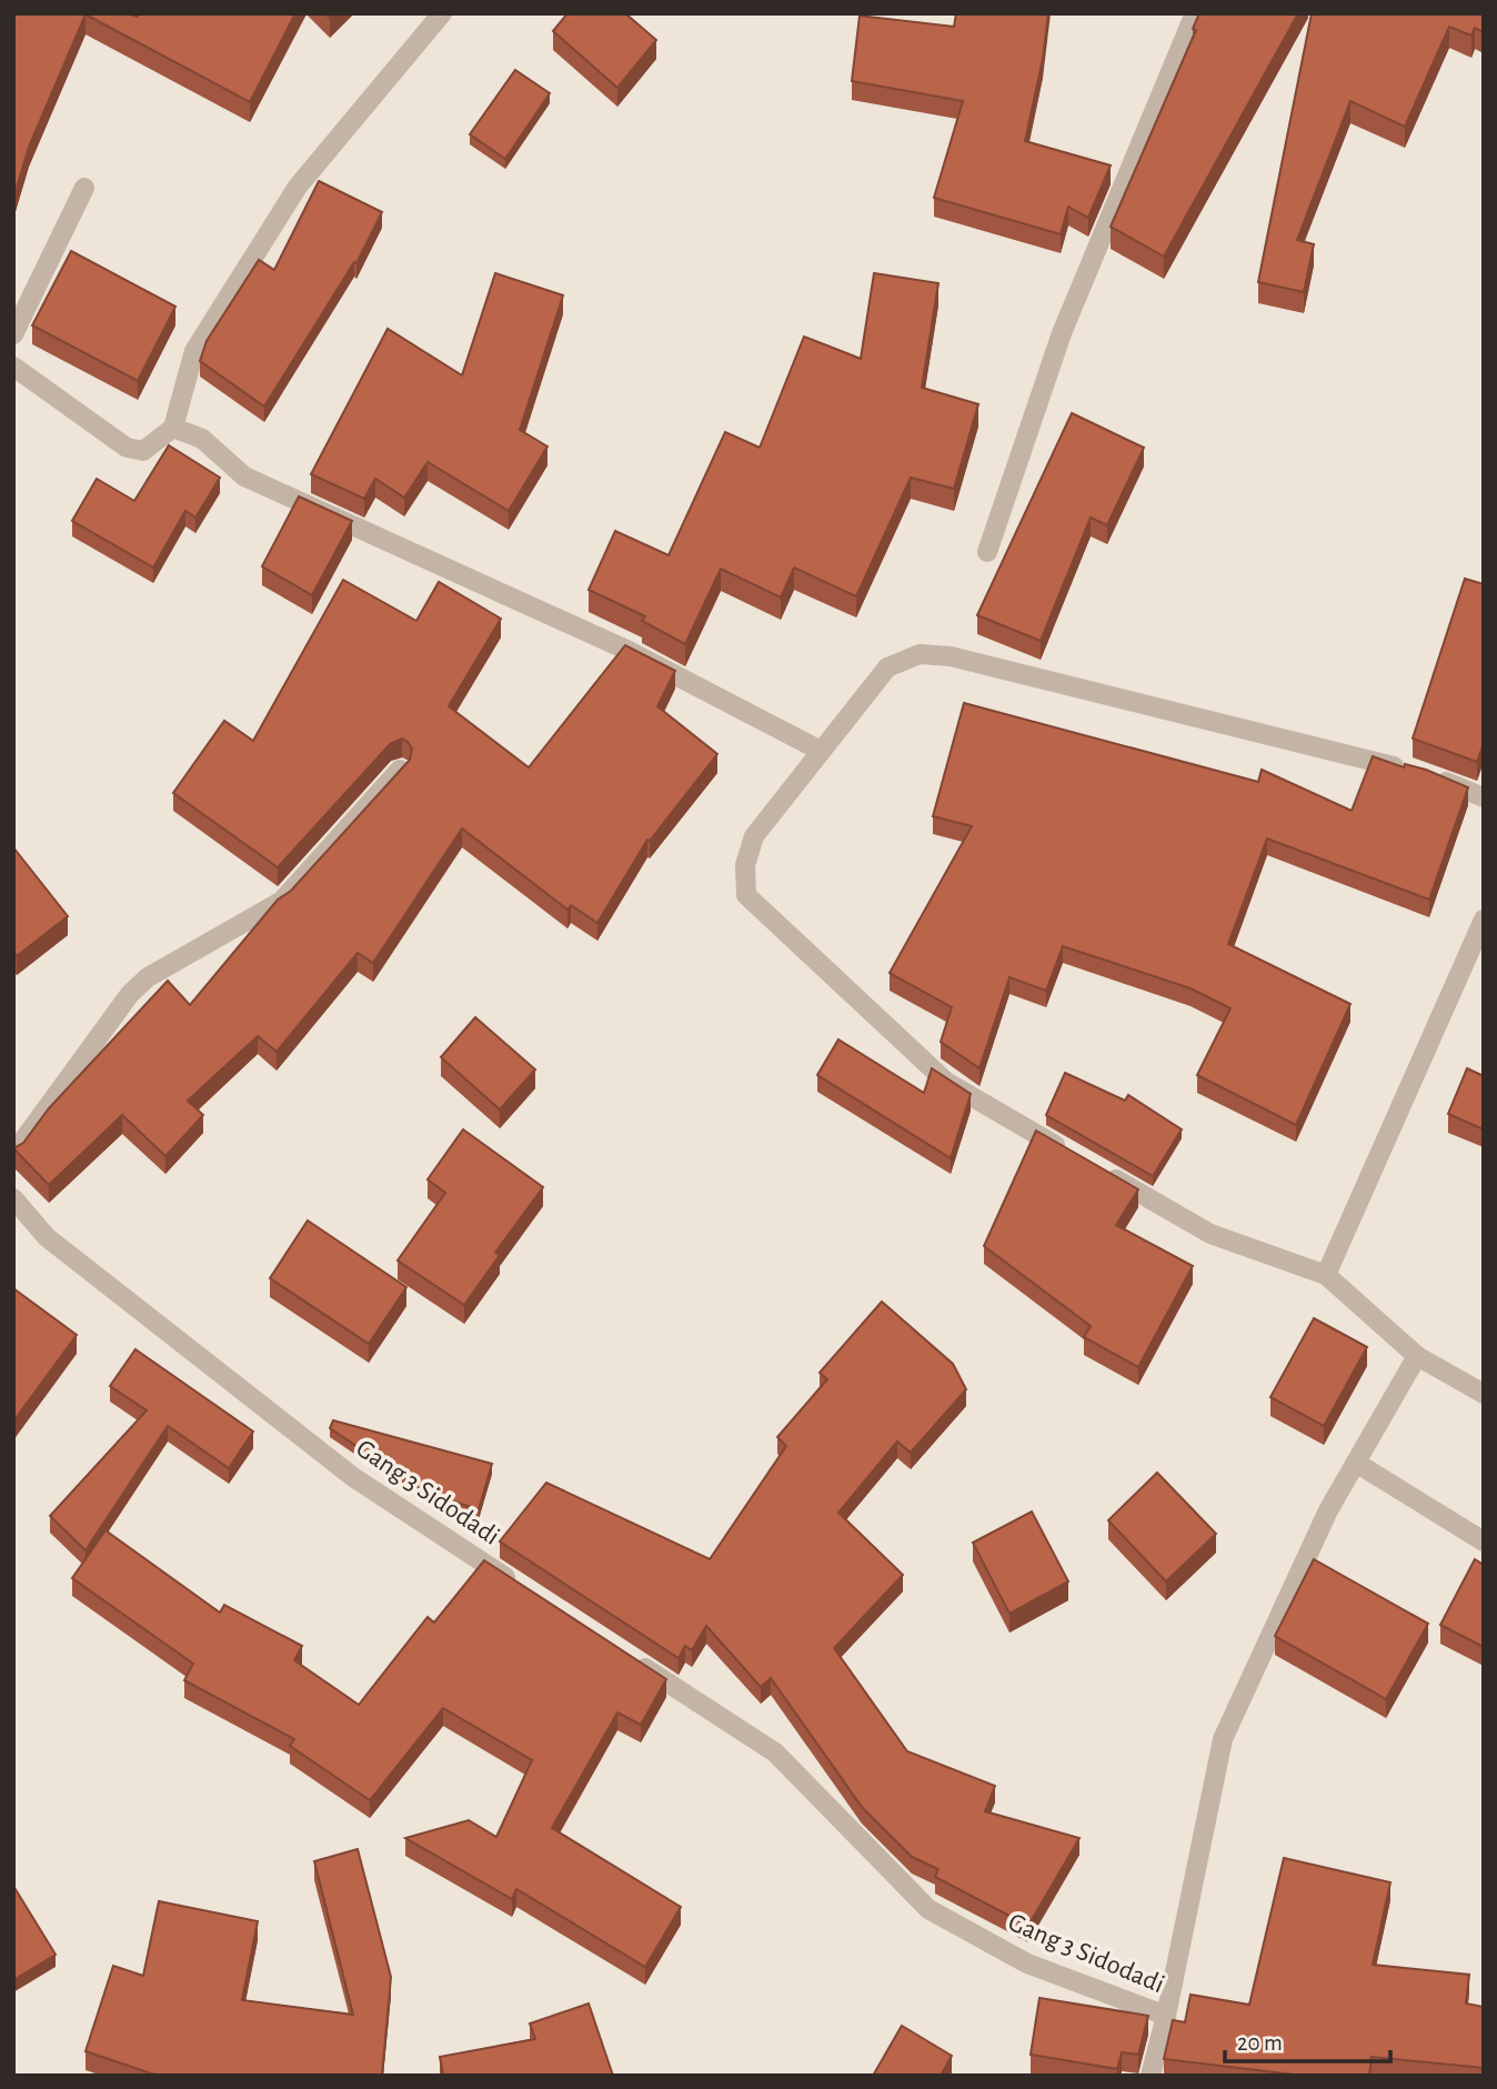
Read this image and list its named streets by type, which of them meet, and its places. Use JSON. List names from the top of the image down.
{
  "streets": {
    "street": ["Gang 3 Sidodadi"]
  },
  "scale_bar": "20 m"
}
